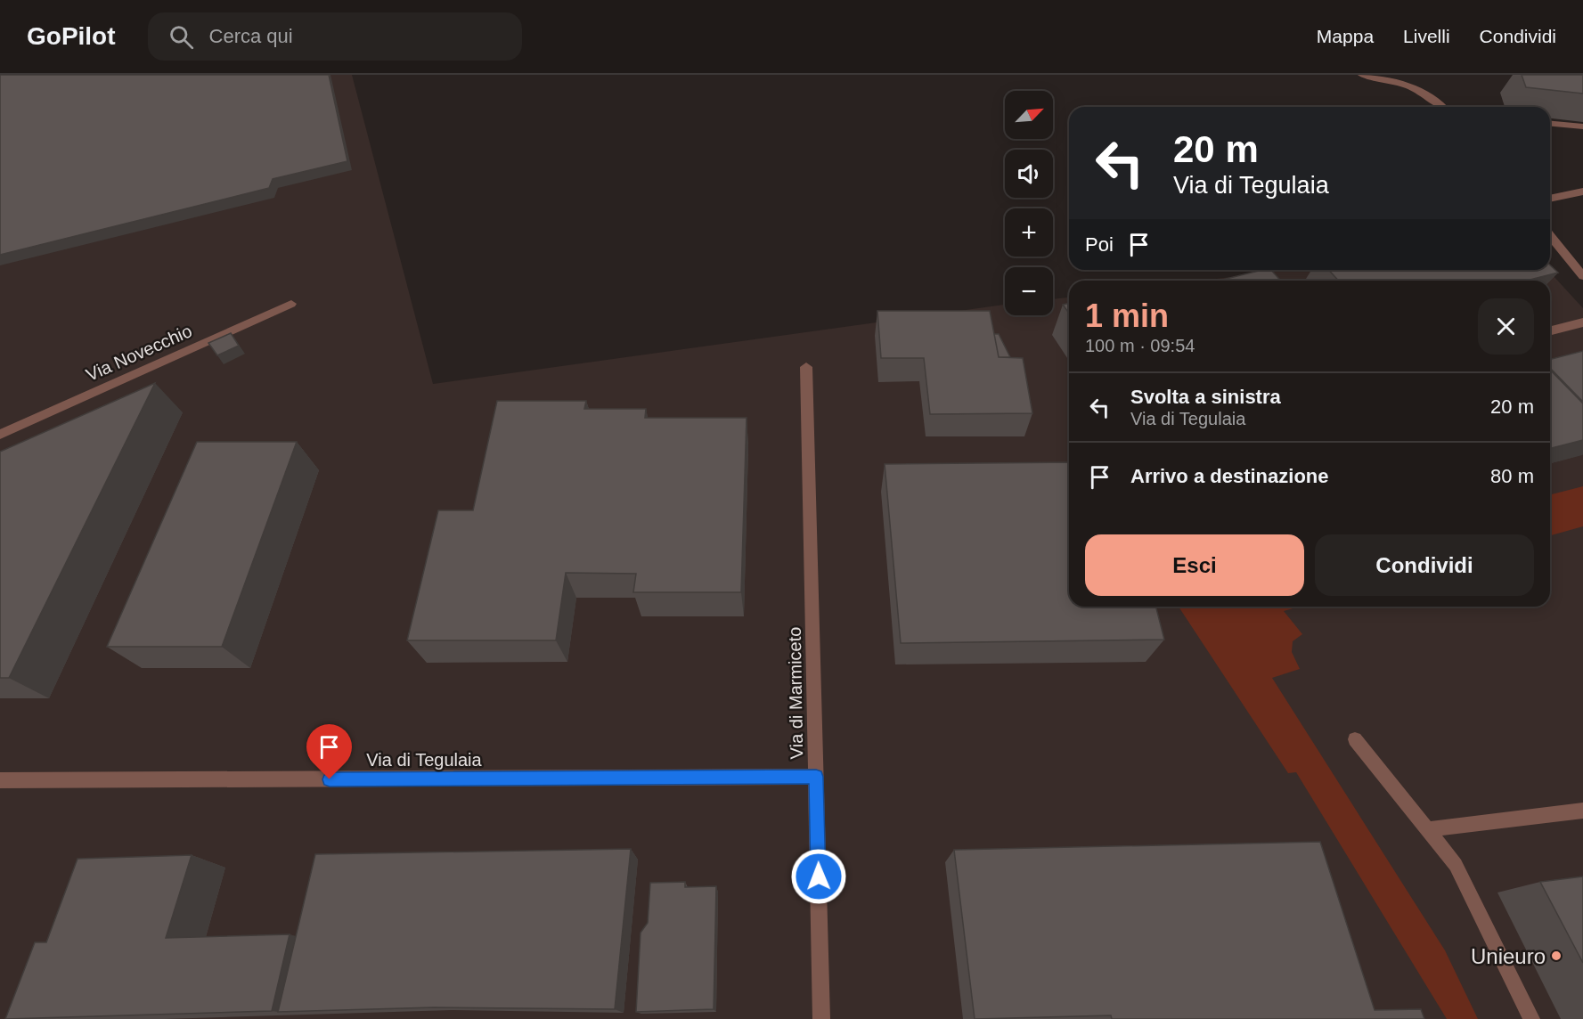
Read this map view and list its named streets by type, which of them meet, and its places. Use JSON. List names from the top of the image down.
{
  "streets": {
    "street": ["Via Novecchio", "Via di Marmiceto", "Via di Tegulaia"]
  },
  "crossings": [
    ["Via di Marmiceto", "Via di Tegulaia"]
  ],
  "places": ["Unieuro"],
  "north": "top right",
  "page": {
    "header": "GoPilot",
    "search": "Cerca qui",
    "nav": ["Mappa", "Livelli", "Condividi"],
    "map_buttons": ["+", "−"],
    "turn": ["20 m", "Via di Tegulaia"],
    "then": "Poi",
    "heading": ["1 min", "100 m · 09:54"],
    "list": [
      {
        "name": "Svolta a sinistra",
        "note": "Via di Tegulaia",
        "value": "20 m"
      },
      {
        "name": "Arrivo a destinazione",
        "value": "80 m"
      }
    ],
    "buttons": ["Esci", "Condividi"]
  }
}
